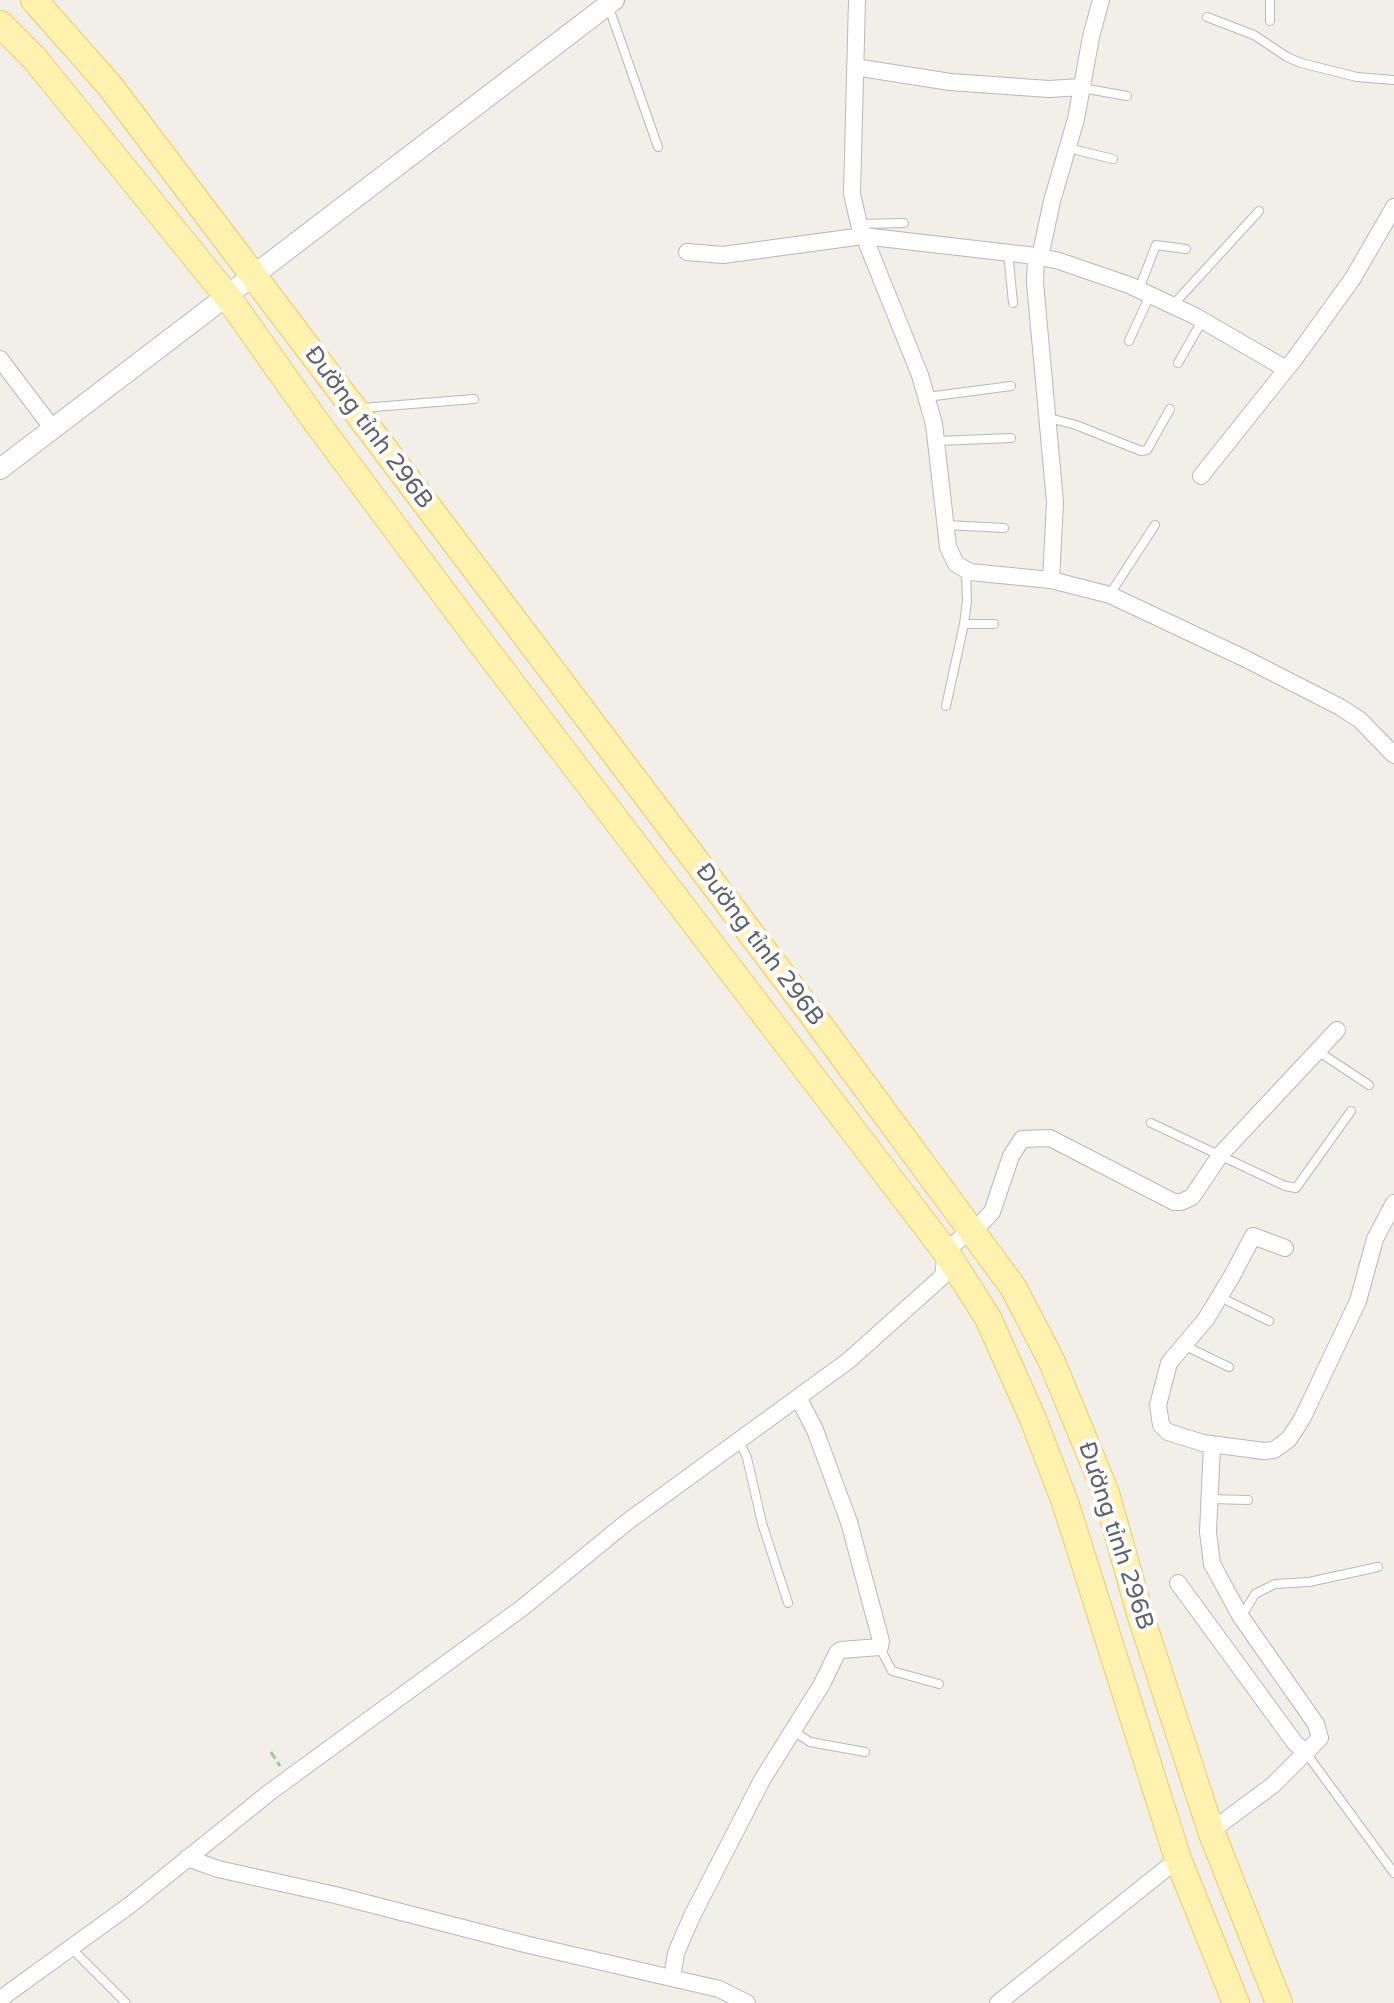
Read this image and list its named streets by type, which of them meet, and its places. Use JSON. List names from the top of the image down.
{
  "streets": {
    "main road": ["Đường tỉnh 296B"]
  }
}
